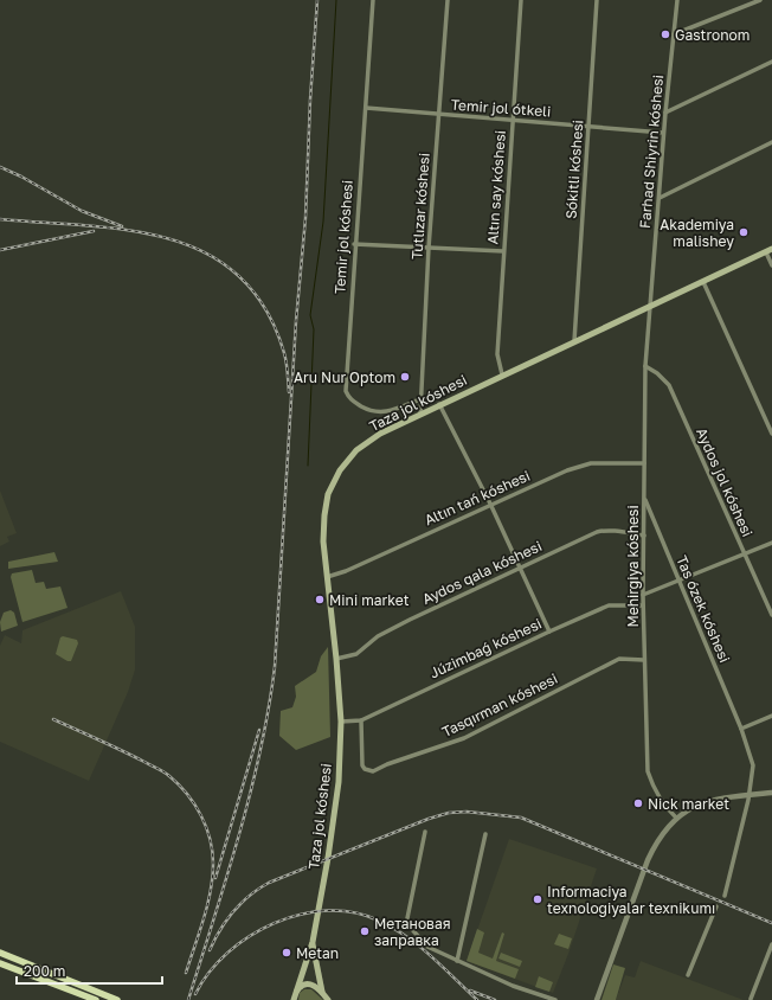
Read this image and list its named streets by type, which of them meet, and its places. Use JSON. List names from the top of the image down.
{
  "streets": {
    "main road": ["Taza jol kóshesi"],
    "street": [
      "Temir jol ótkeli",
      "Farhad Shiyrin kóshesi",
      "Sókitli kóshesi",
      "Altın say kóshesi",
      "Tutlızar kóshesi",
      "Temir jol kóshesi",
      "Aydos jol kóshesi",
      "Altın tań kóshesi",
      "Mehirgiya kóshesi",
      "Aydos qala kóshesi",
      "Tas ózek kóshesi",
      "Júzimbaǵ kóshesi",
      "Tasqırman kóshesi"
    ]
  },
  "crossings": [
    ["Temir jol ótkeli", "Farhad Shiyrin kóshesi"],
    ["Temir jol ótkeli", "Sókitli kóshesi"],
    ["Temir jol ótkeli", "Altın say kóshesi"],
    ["Temir jol ótkeli", "Tutlızar kóshesi"],
    ["Temir jol ótkeli", "Temir jol kóshesi"],
    ["Farhad Shiyrin kóshesi", "Taza jol kóshesi"],
    ["Farhad Shiyrin kóshesi", "Mehirgiya kóshesi"],
    ["Sókitli kóshesi", "Taza jol kóshesi"],
    ["Altın say kóshesi", "Taza jol kóshesi"],
    ["Tutlızar kóshesi", "Temir jol kóshesi"],
    ["Tutlızar kóshesi", "Taza jol kóshesi"],
    ["Taza jol kóshesi", "Altın tań kóshesi"],
    ["Taza jol kóshesi", "Mehirgiya kóshesi"],
    ["Taza jol kóshesi", "Aydos qala kóshesi"],
    ["Taza jol kóshesi", "Júzimbaǵ kóshesi"],
    ["Aydos jol kóshesi", "Mehirgiya kóshesi"],
    ["Altın tań kóshesi", "Mehirgiya kóshesi"],
    ["Mehirgiya kóshesi", "Aydos qala kóshesi"],
    ["Mehirgiya kóshesi", "Tas ózek kóshesi"],
    ["Mehirgiya kóshesi", "Júzimbaǵ kóshesi"],
    ["Mehirgiya kóshesi", "Tasqırman kóshesi"],
    ["Júzimbaǵ kóshesi", "Tasqırman kóshesi"]
  ],
  "places": [
    "Gastronom",
    "Akademiya malishey",
    "Aru Nur Optom",
    "Mini market",
    "Nick market",
    "Informaciya texnologiyalar texnikumı",
    "Метановая заправка",
    "Metan"
  ],
  "scale_bar": "200 m"
}
